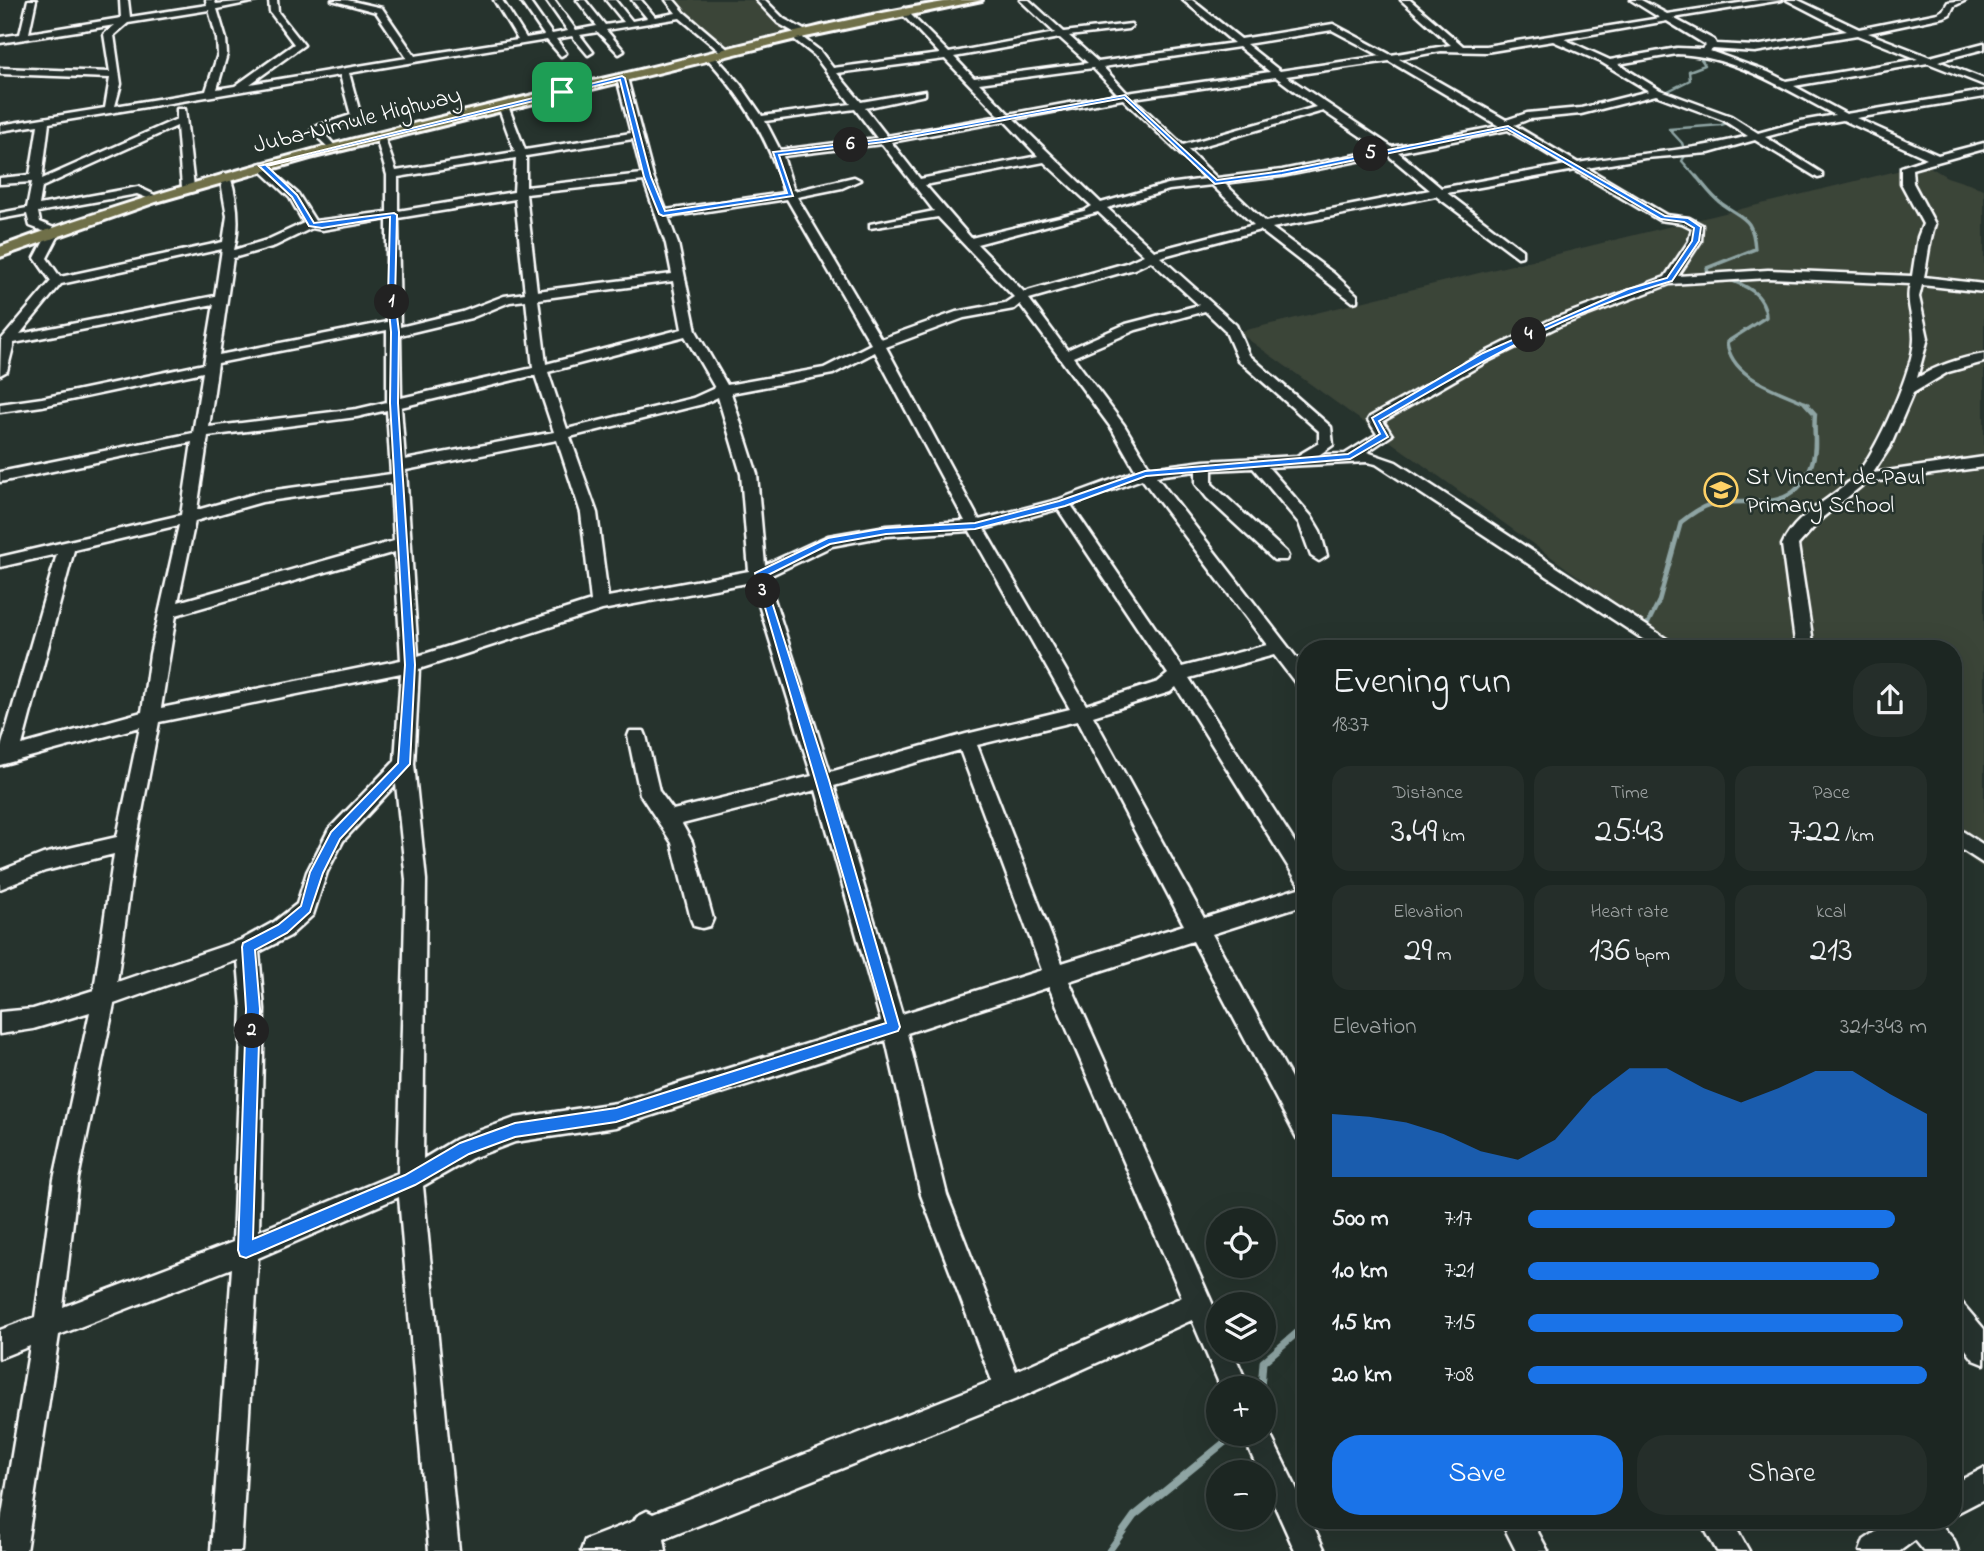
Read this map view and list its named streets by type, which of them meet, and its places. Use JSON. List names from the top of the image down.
{
  "streets": {
    "main road": ["Juba–Nimule Highway"]
  },
  "places": {
    "school or university": ["St Vincent de Paul Primary School"]
  },
  "page": {
    "pins": [
      "6",
      "5",
      "1",
      "4",
      "3",
      "2"
    ],
    "heading": ["Evening run", "18:37"],
    "stats": [
      ["Distance", "3.49 km"],
      ["Time", "25:43"],
      ["Pace", "7:22 /km"],
      ["Elevation", "29 m"],
      ["Heart rate", "136 bpm"],
      ["kcal", "213"]
    ],
    "chart": ["Elevation", "321–343 m"],
    "list": [
      {
        "name": "500 m",
        "note": "7:17"
      },
      {
        "name": "1.0 km",
        "note": "7:21"
      },
      {
        "name": "1.5 km",
        "note": "7:15"
      },
      {
        "name": "2.0 km",
        "note": "7:08"
      }
    ],
    "map_buttons": ["+", "−"],
    "buttons": ["Save", "Share"]
  }
}
